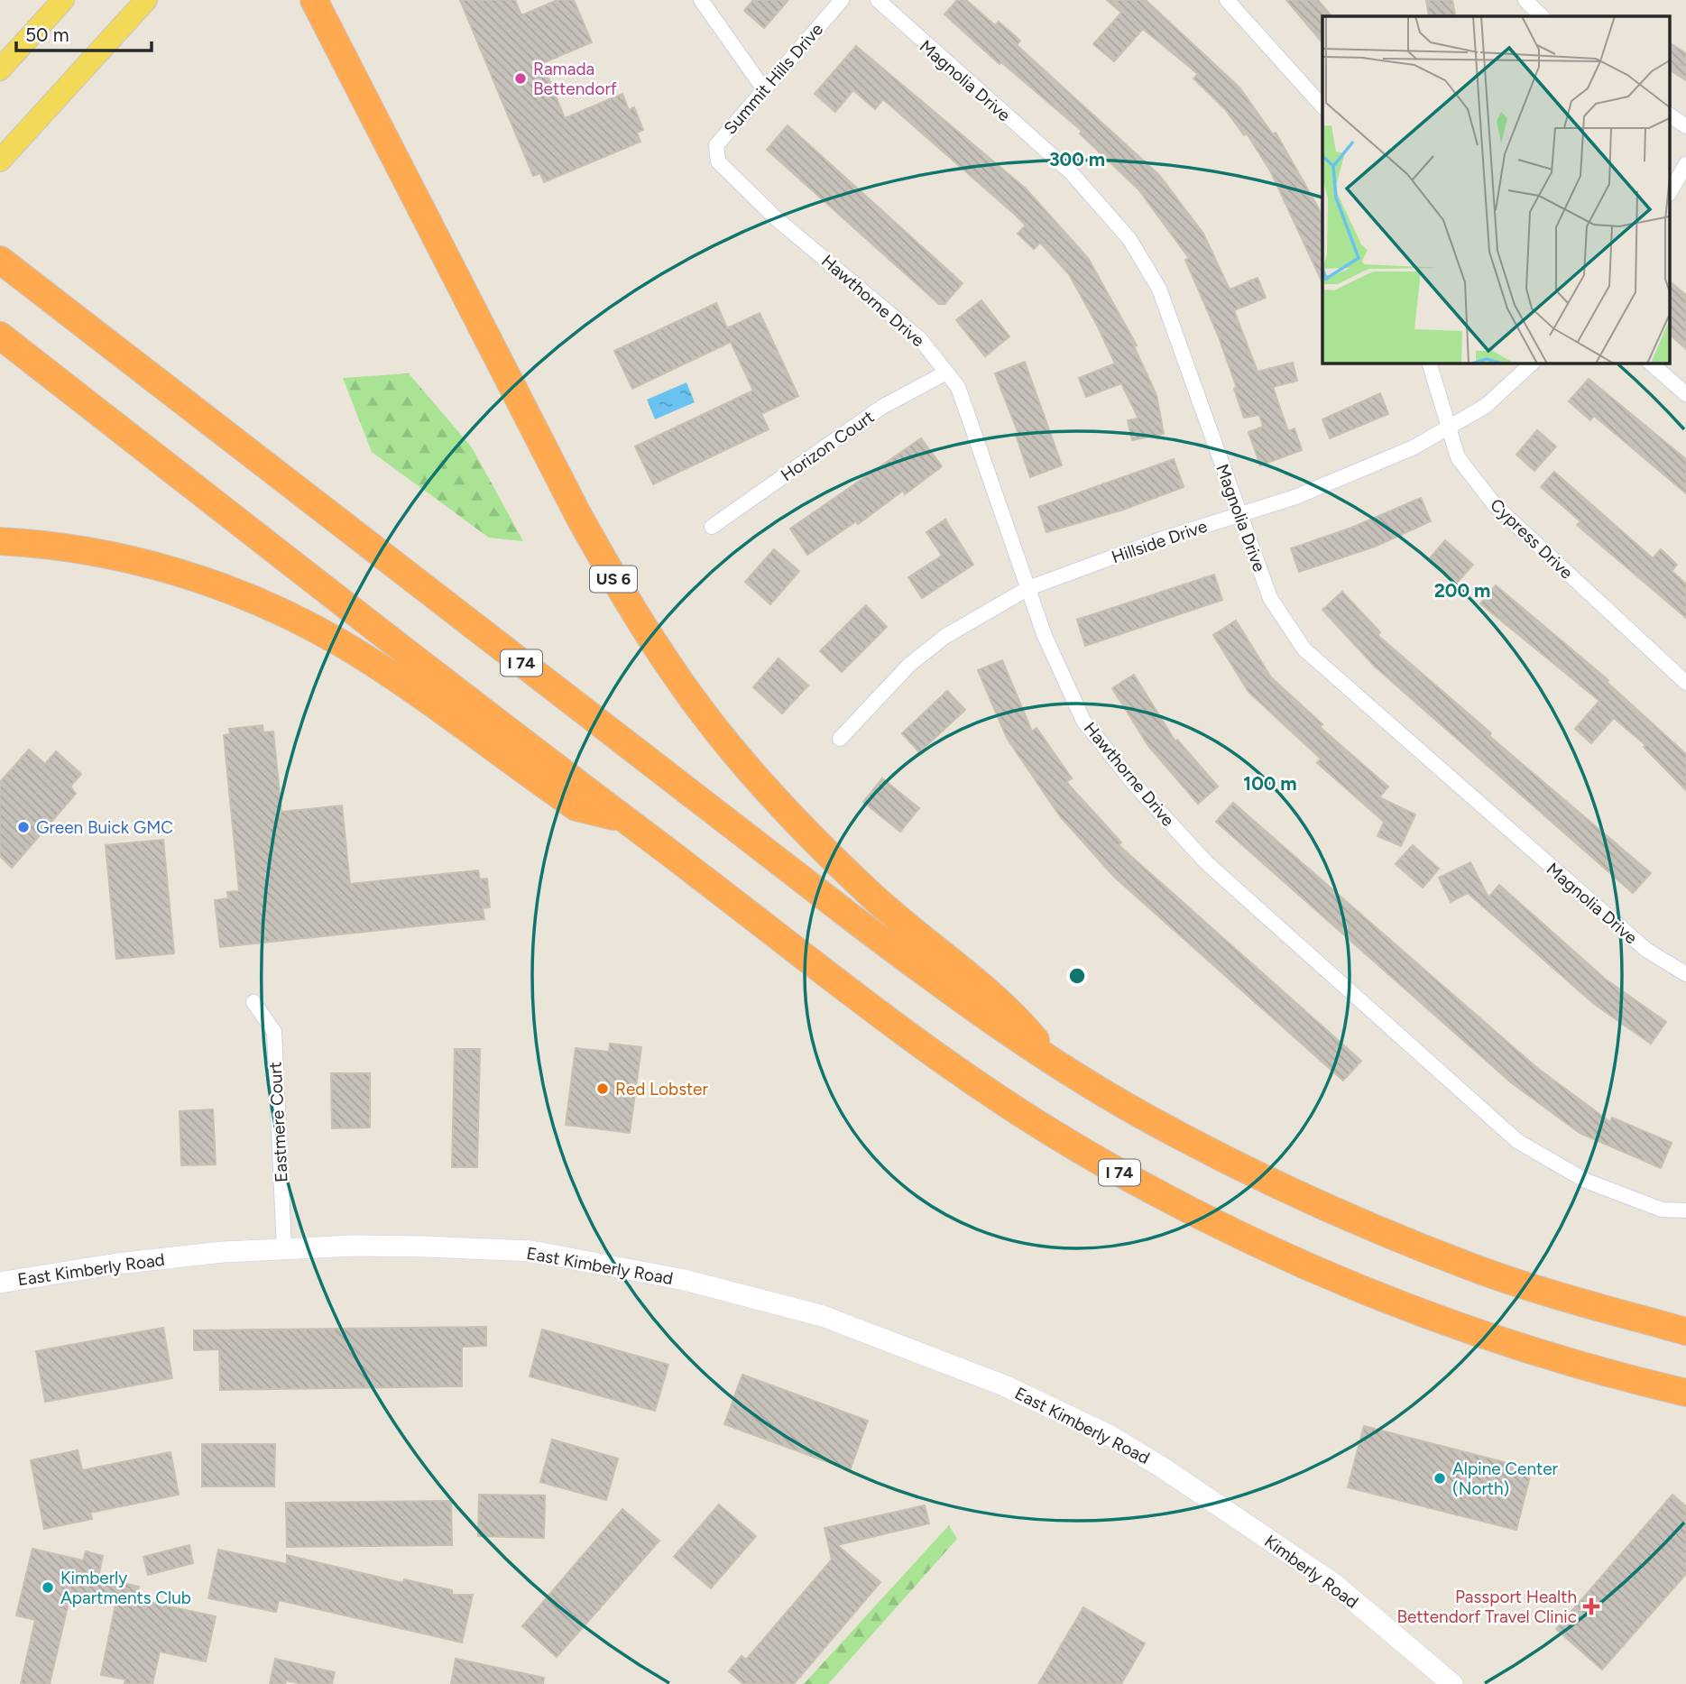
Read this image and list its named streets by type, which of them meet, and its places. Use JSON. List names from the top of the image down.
{
  "streets": {
    "highway": ["US 6", "I 74"],
    "main road": ["East Kimberly Road", "Kimberly Road"],
    "street": [
      "Summit Hills Drive",
      "Magnolia Drive",
      "Hawthorne Drive",
      "Horizon Court",
      "Cypress Drive",
      "Hillside Drive",
      "Eastmere Court"
    ]
  },
  "crossings": [
    ["Summit Hills Drive", "Hawthorne Drive"],
    ["Magnolia Drive", "Hillside Drive"],
    ["Hawthorne Drive", "Horizon Court"],
    ["Hawthorne Drive", "Hillside Drive"],
    ["Cypress Drive", "Hillside Drive"],
    ["US 6", "I 74"],
    ["Eastmere Court", "East Kimberly Road"],
    ["East Kimberly Road", "Kimberly Road"]
  ],
  "places": {
    "other": [
      "Ramada Bettendorf",
      "Green Buick GMC",
      "Red Lobster",
      "Alpine Center (North)",
      "Kimberly Apartments Club"
    ],
    "health": ["Passport Health Bettendorf Travel Clinic"]
  },
  "scale_bar": "50 m",
  "rings": ["300 m", "200 m", "100 m"]
}
